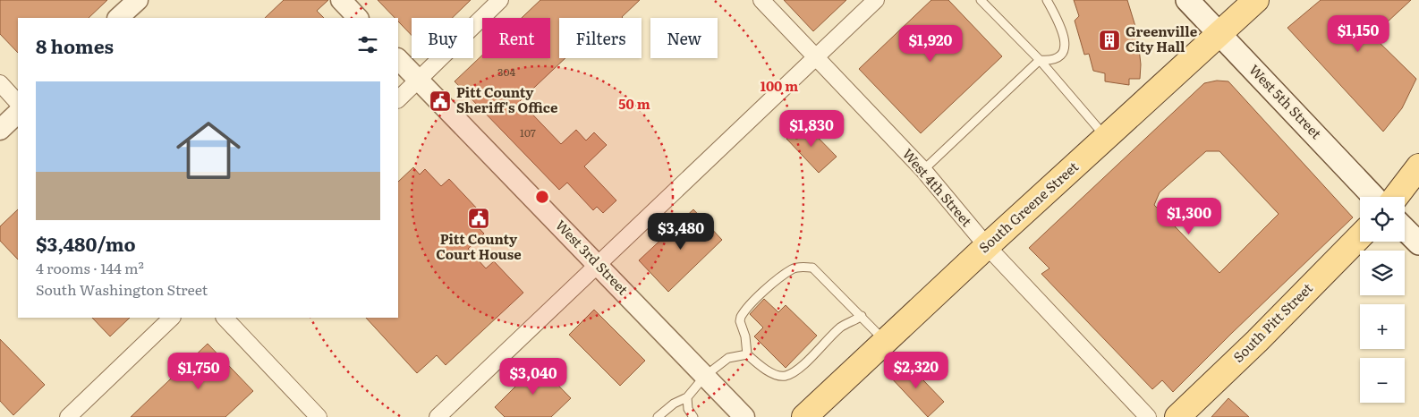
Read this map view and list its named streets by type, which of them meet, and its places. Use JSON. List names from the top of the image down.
{
  "streets": {
    "main road": ["West 5th Street", "South Greene Street", "South Pitt Street"],
    "street": ["West 4th Street", "West 3rd Street"]
  },
  "crossings": [
    ["West 5th Street", "South Greene Street"],
    ["West 4th Street", "South Greene Street"]
  ],
  "places": {
    "building": ["Greenville City Hall"],
    "public building": ["Pitt County Sheriff's Office", "Pitt County Court House"]
  },
  "house_numbers": ["304", "107"],
  "page": {
    "price": [
      "$1,150",
      "$1,920",
      "$1,830",
      "$1,300",
      "$3,480",
      "$2,320",
      "$1,750",
      "$3,040"
    ],
    "chip": [
      "Buy",
      "Rent",
      "Filters",
      "New"
    ],
    "heading": "8 homes",
    "list": [
      {
        "name": "$3,480/mo",
        "note": "4 rooms · 144 m² · South Washington Street"
      }
    ],
    "map_buttons": ["+", "−"]
  },
  "rings": ["100 m", "50 m"]
}
